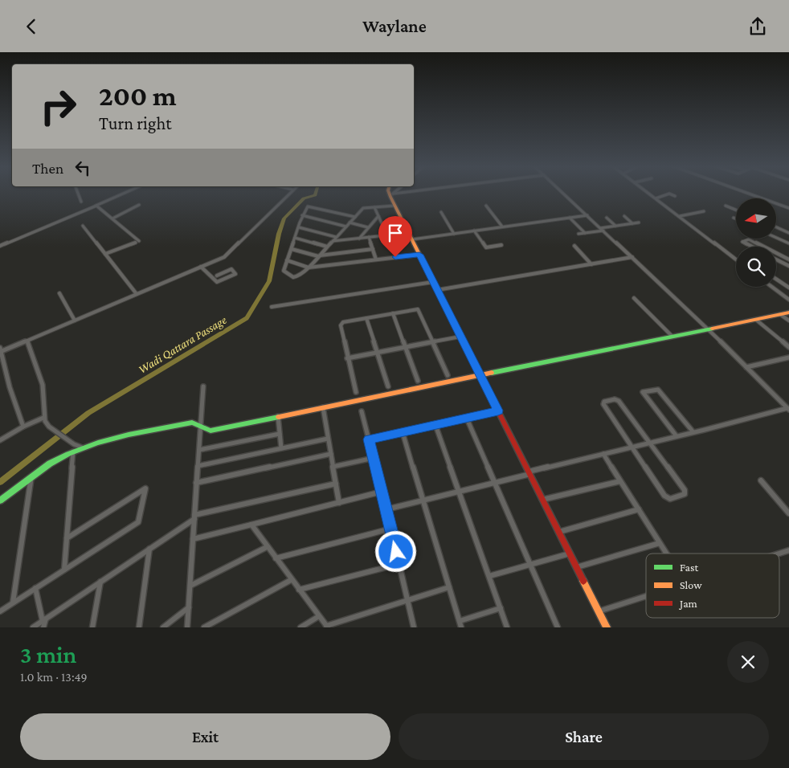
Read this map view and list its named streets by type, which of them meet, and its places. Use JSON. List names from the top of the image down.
{
  "water": ["Wadi Qattara Passage"],
  "legend": ["Fast", "Slow", "Jam"],
  "north": "left",
  "page": {
    "header": "Waylane",
    "turn": ["200 m", "Turn right"],
    "then": "Then",
    "heading": ["3 min", "1.0 km · 13:49"],
    "buttons": ["Exit", "Share"]
  }
}
